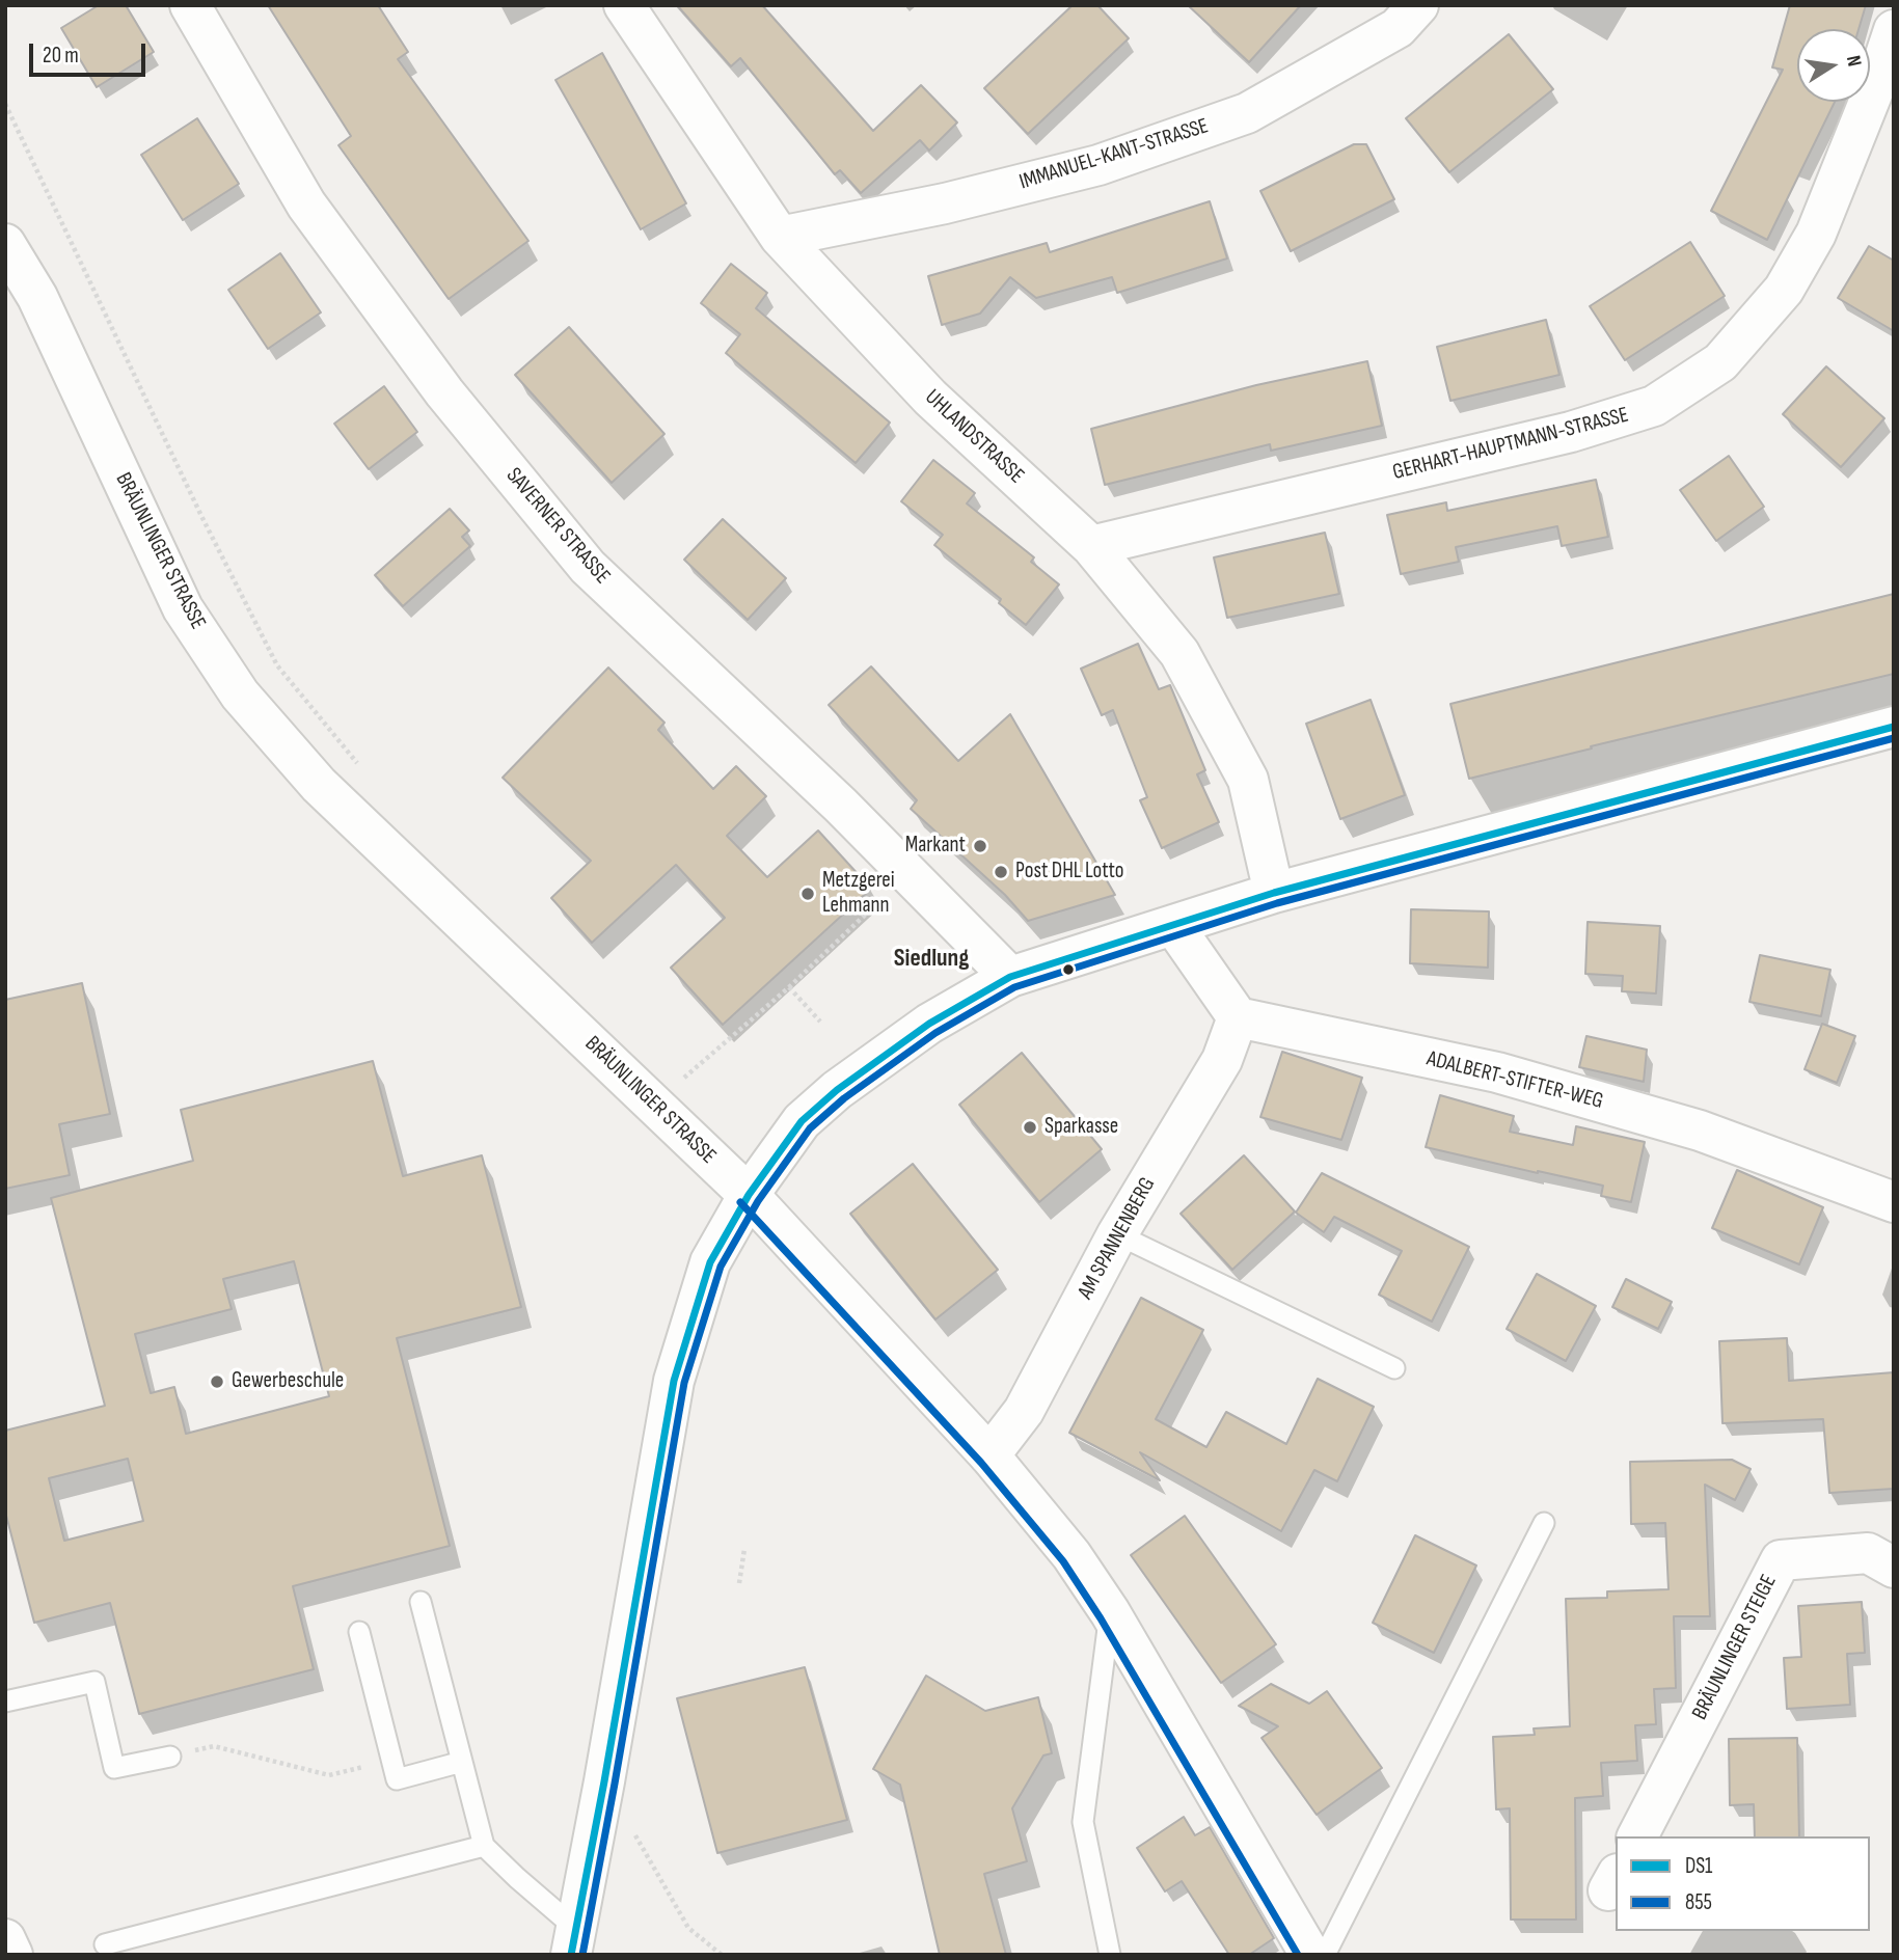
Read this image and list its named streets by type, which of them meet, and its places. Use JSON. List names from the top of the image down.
{
  "streets": {
    "street": [
      "IMMANUEL-KANT-STRASSE",
      "UHLANDSTRASSE",
      "GERHART-HAUPTMANN-STRASSE",
      "SAVERNER STRASSE",
      "BRÄUNLINGER STRASSE",
      "ADALBERT-STIFTER-WEG",
      "AM SPANNENBERG",
      "BRÄUNLINGER STEIGE"
    ]
  },
  "crossings": [
    ["IMMANUEL-KANT-STRASSE", "UHLANDSTRASSE"],
    ["UHLANDSTRASSE", "GERHART-HAUPTMANN-STRASSE"],
    ["BRÄUNLINGER STRASSE", "AM SPANNENBERG"],
    ["ADALBERT-STIFTER-WEG", "AM SPANNENBERG"]
  ],
  "districts": ["Siedlung"],
  "places": [
    "Markant",
    "Post DHL Lotto",
    "Metzgerei Lehmann",
    "Sparkasse",
    "Gewerbeschule"
  ],
  "lines": ["transit line DS1", "transit line 855"],
  "legend": ["DS1", "855"],
  "scale_bar": "20 m",
  "north": "right"
}
